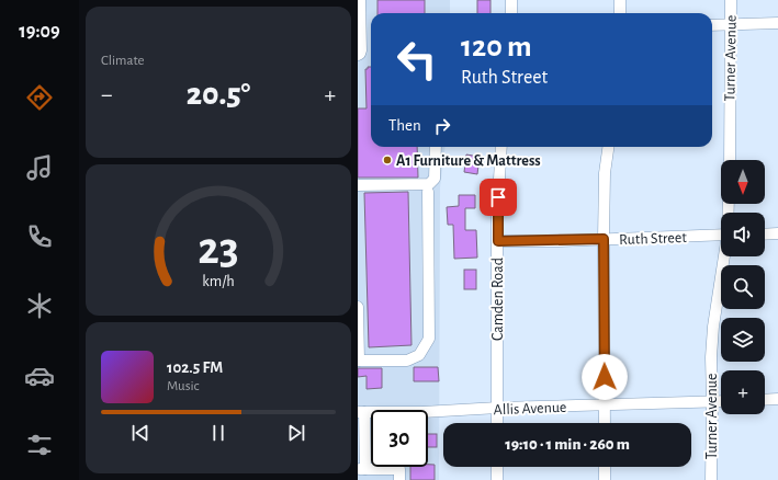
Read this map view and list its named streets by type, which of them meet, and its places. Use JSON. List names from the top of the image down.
{
  "streets": {
    "street": [
      "Turner Avenue",
      "Ruth Street",
      "Camden Road",
      "Allis Avenue"
    ]
  },
  "crossings": [
    ["Turner Avenue", "Allis Avenue"],
    ["Ruth Street", "Camden Road"],
    ["Camden Road", "Allis Avenue"]
  ],
  "places": ["A1 Furniture & Mattress"],
  "north": "bottom",
  "page": {
    "tabs": "19:09",
    "tile": "Climate",
    "turn": ["120 m", "Ruth Street"],
    "heat": ["−", "20.5°", "+"],
    "then": "Then",
    "map_buttons": "+",
    "song": ["102.5 FM", "Music"],
    "limit": "30",
    "trip": "19:10 · 1 min · 260 m",
    "gauge": ["23", "km/h"]
  }
}
